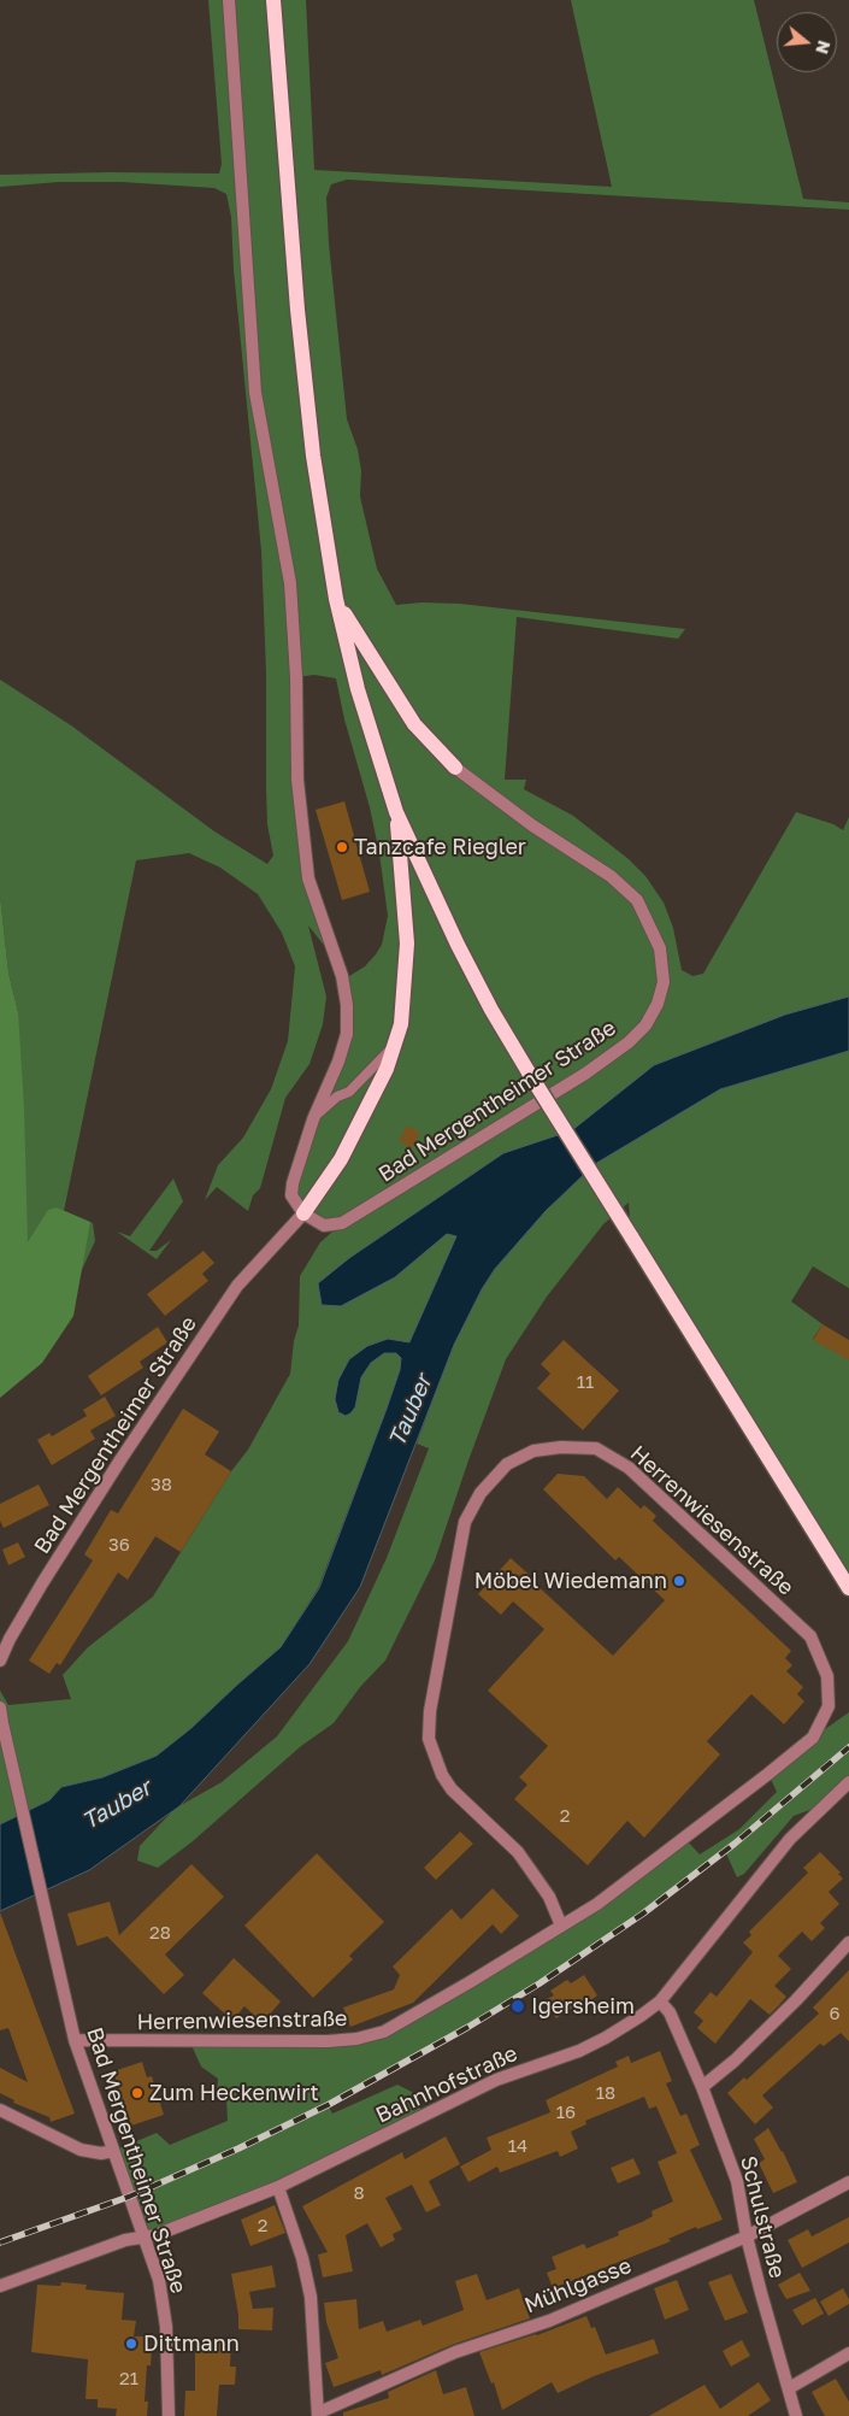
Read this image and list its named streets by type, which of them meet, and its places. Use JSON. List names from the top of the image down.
{
  "streets": {
    "street": [
      "Bad Mergentheimer Straße",
      "Herrenwiesenstraße",
      "Bahnhofstraße",
      "Schulstraße",
      "Mühlgasse"
    ]
  },
  "crossings": [
    ["Bad Mergentheimer Straße", "Herrenwiesenstraße"],
    ["Bad Mergentheimer Straße", "Bahnhofstraße"],
    ["Bahnhofstraße", "Schulstraße"],
    ["Schulstraße", "Mühlgasse"]
  ],
  "water": ["Tauber"],
  "places": [
    "Tanzcafe Riegler",
    "Möbel Wiedemann",
    "Igersheim",
    "Zum Heckenwirt",
    "Dittmann"
  ],
  "house_numbers": [
    "11",
    "38",
    "36",
    "2",
    "28",
    "6",
    "18",
    "16",
    "14",
    "8",
    "2",
    "21"
  ],
  "north": "right"
}
